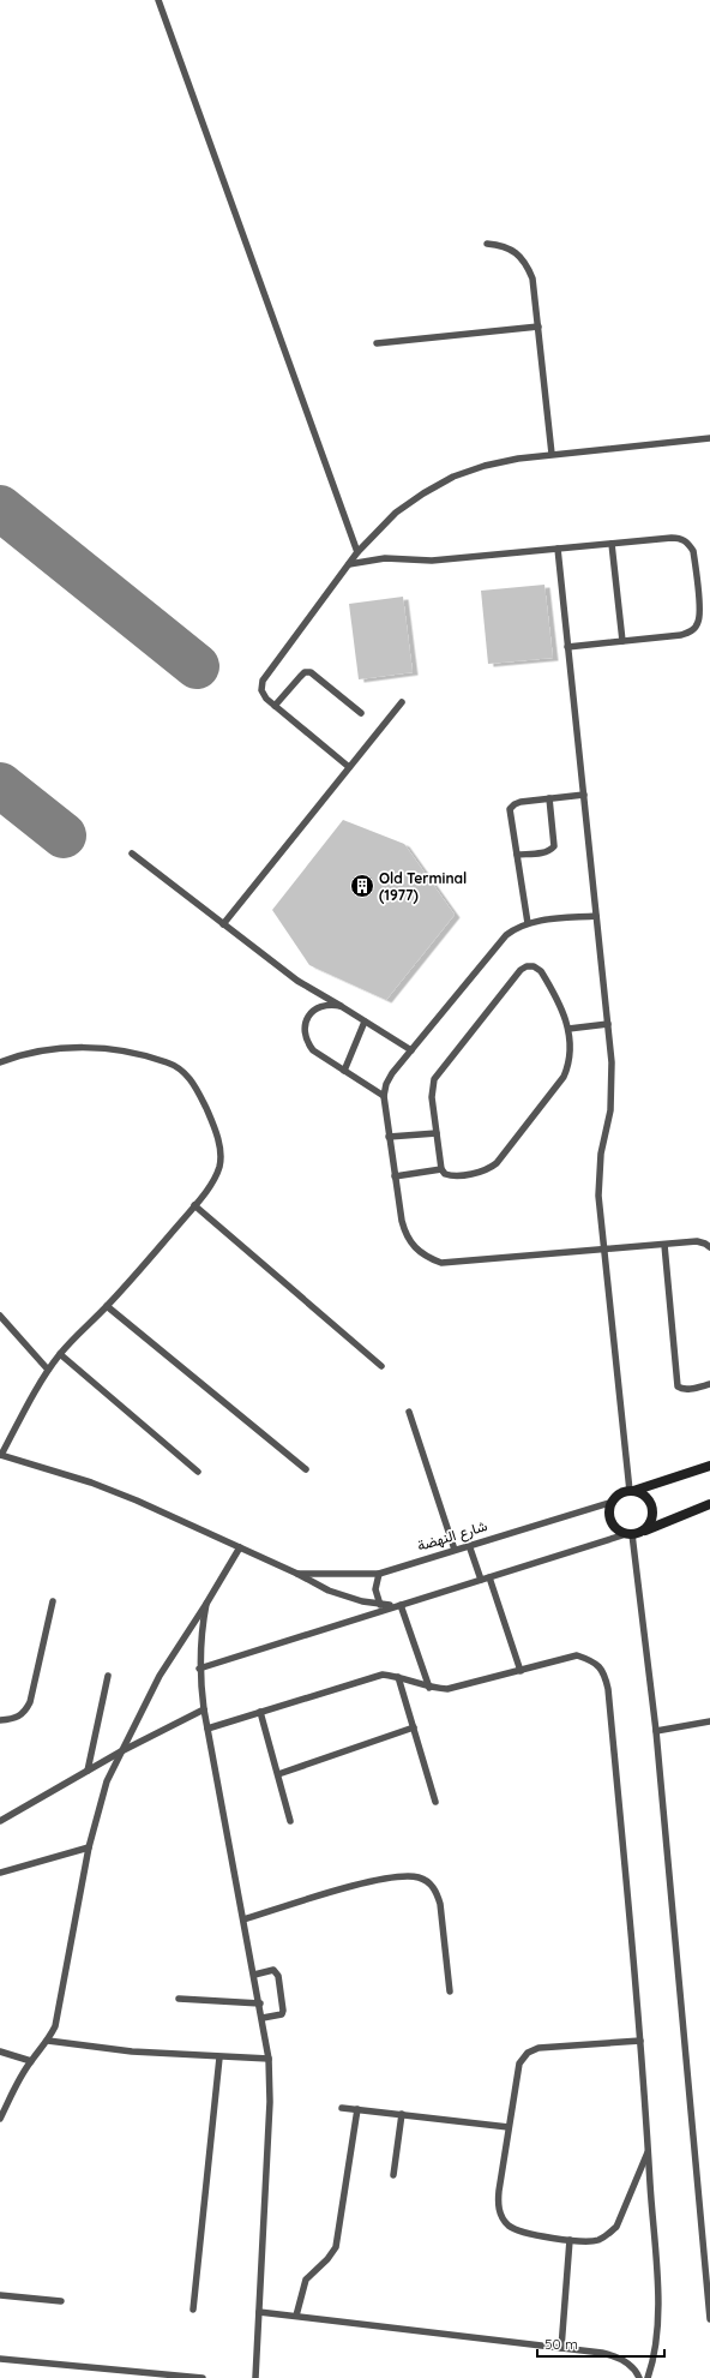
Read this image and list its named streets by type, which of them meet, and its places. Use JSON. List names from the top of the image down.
{
  "streets": {
    "lane": ["شارع النهضة"]
  },
  "places": {
    "building": ["Old Terminal (1977)"]
  },
  "scale_bar": "50 m"
}
